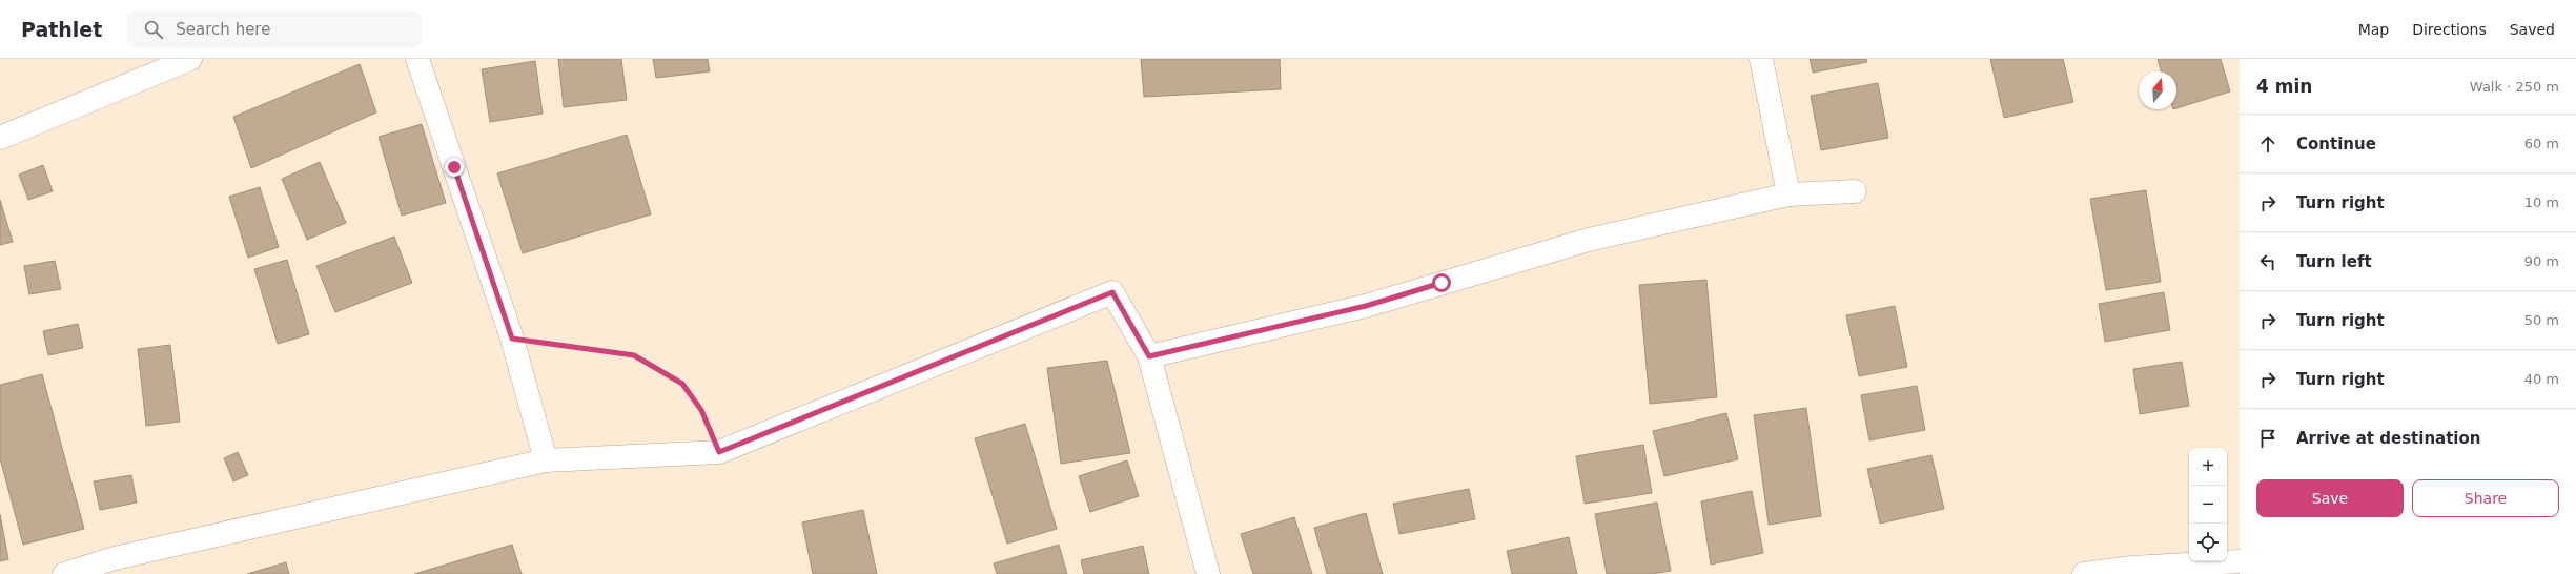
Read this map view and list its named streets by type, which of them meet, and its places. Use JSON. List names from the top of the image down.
{
  "north": "top",
  "page": {
    "header": "Pathlet",
    "search": "Search here",
    "nav": ["Map", "Directions", "Saved"],
    "heading": ["4 min", "Walk · 250 m"],
    "list": [
      ["Continue", "60 m"],
      ["Turn right", "10 m"],
      ["Turn left", "90 m"],
      ["Turn right", "50 m"],
      ["Turn right", "40 m"],
      "Arrive at destination"
    ],
    "map_buttons": ["+", "−"],
    "buttons": ["Save", "Share"]
  }
}
